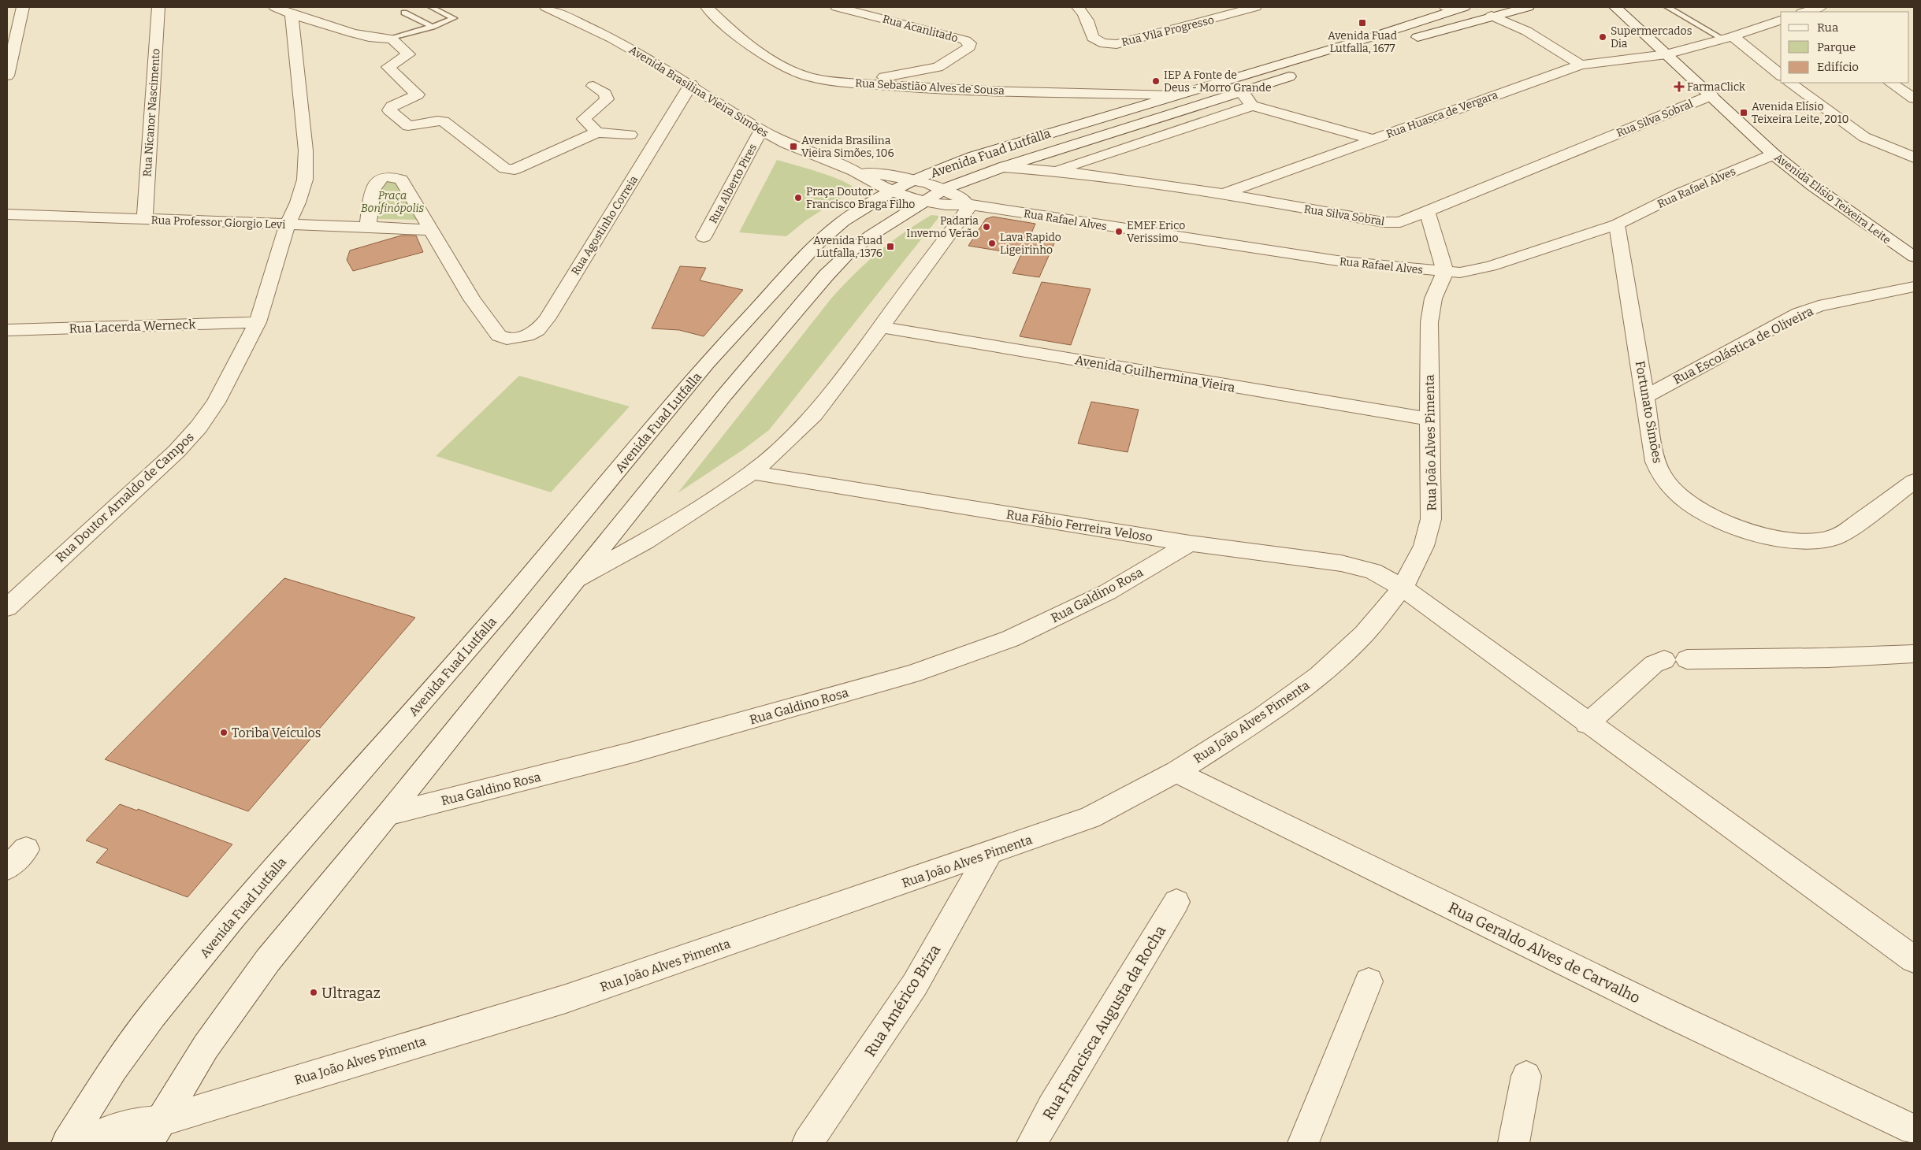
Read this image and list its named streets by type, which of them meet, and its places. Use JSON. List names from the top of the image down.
{
  "streets": {
    "street": [
      "Rua Acanlitado",
      "Rua Vila Progresso",
      "Rua Sebastião Alves de Sousa",
      "Avenida Brasilina Vieira Simões",
      "Rua Nicanor Nascimento",
      "Rua Huasca de Vergara",
      "Rua Silva Sobral",
      "Avenida Fuad Lutfalla",
      "Rua Alberto Pires",
      "Rua Rafael Alves",
      "Avenida Elísio Teixeira Leite",
      "Rua Professor Giorgio Levi",
      "Rua Agostinho Correia",
      "Rua Lacerda Werneck",
      "Rua Escolástica de Oliveira",
      "Avenida Guilhermina Vieira",
      "Fortunato Simões",
      "Rua João Alves Pimenta",
      "Rua Doutor Arnaldo de Campos",
      "Rua Fábio Ferreira Veloso",
      "Rua Galdino Rosa",
      "Rua Geraldo Alves de Carvalho",
      "Rua Américo Briza",
      "Rua Francisca Augusta da Rocha"
    ]
  },
  "crossings": [
    ["Rua Acanlitado", "Rua Sebastião Alves de Sousa"],
    ["Rua Sebastião Alves de Sousa", "Avenida Fuad Lutfalla"],
    ["Avenida Brasilina Vieira Simões", "Avenida Fuad Lutfalla"],
    ["Avenida Brasilina Vieira Simões", "Rua Alberto Pires"],
    ["Avenida Brasilina Vieira Simões", "Rua Rafael Alves"],
    ["Avenida Brasilina Vieira Simões", "Rua Agostinho Correia"],
    ["Rua Nicanor Nascimento", "Rua Professor Giorgio Levi"],
    ["Rua Huasca de Vergara", "Rua Silva Sobral"],
    ["Rua Huasca de Vergara", "Avenida Elísio Teixeira Leite"],
    ["Rua Silva Sobral", "Avenida Fuad Lutfalla"],
    ["Rua Silva Sobral", "Avenida Elísio Teixeira Leite"],
    ["Avenida Fuad Lutfalla", "Rua Rafael Alves"],
    ["Avenida Fuad Lutfalla", "Avenida Guilhermina Vieira"],
    ["Avenida Fuad Lutfalla", "Rua João Alves Pimenta"],
    ["Avenida Fuad Lutfalla", "Rua Fábio Ferreira Veloso"],
    ["Avenida Fuad Lutfalla", "Rua Galdino Rosa"],
    ["Rua Rafael Alves", "Avenida Elísio Teixeira Leite"],
    ["Rua Rafael Alves", "Fortunato Simões"],
    ["Rua Rafael Alves", "Rua João Alves Pimenta"],
    ["Rua Professor Giorgio Levi", "Rua Agostinho Correia"],
    ["Rua Professor Giorgio Levi", "Rua Doutor Arnaldo de Campos"],
    ["Rua Lacerda Werneck", "Rua Doutor Arnaldo de Campos"],
    ["Rua Escolástica de Oliveira", "Fortunato Simões"],
    ["Avenida Guilhermina Vieira", "Rua João Alves Pimenta"],
    ["Rua João Alves Pimenta", "Rua Fábio Ferreira Veloso"],
    ["Rua João Alves Pimenta", "Rua Geraldo Alves de Carvalho"],
    ["Rua João Alves Pimenta", "Rua Américo Briza"],
    ["Rua Fábio Ferreira Veloso", "Rua Galdino Rosa"]
  ],
  "parks": ["Praça Bonfinópolis"],
  "places": {
    "transit": [
      "Avenida Fuad Lutfalla, 1677",
      "Avenida Elísio Teixeira Leite, 2010",
      "Avenida Brasilina Vieira Simões, 106",
      "Avenida Fuad Lutfalla, 1376"
    ],
    "other": [
      "Supermercados Dia",
      "IEP A Fonte de Deus - Morro Grande",
      "Praça Doutor Francisco Braga Filho",
      "Padaria Inverno Verão",
      "EMEF Erico Verissimo",
      "Lava Rapido Ligeirinho",
      "Toriba Veículos",
      "Ultragaz"
    ],
    "health": ["FarmaClick"]
  },
  "legend": ["Rua", "Parque", "Edifício"]
}
